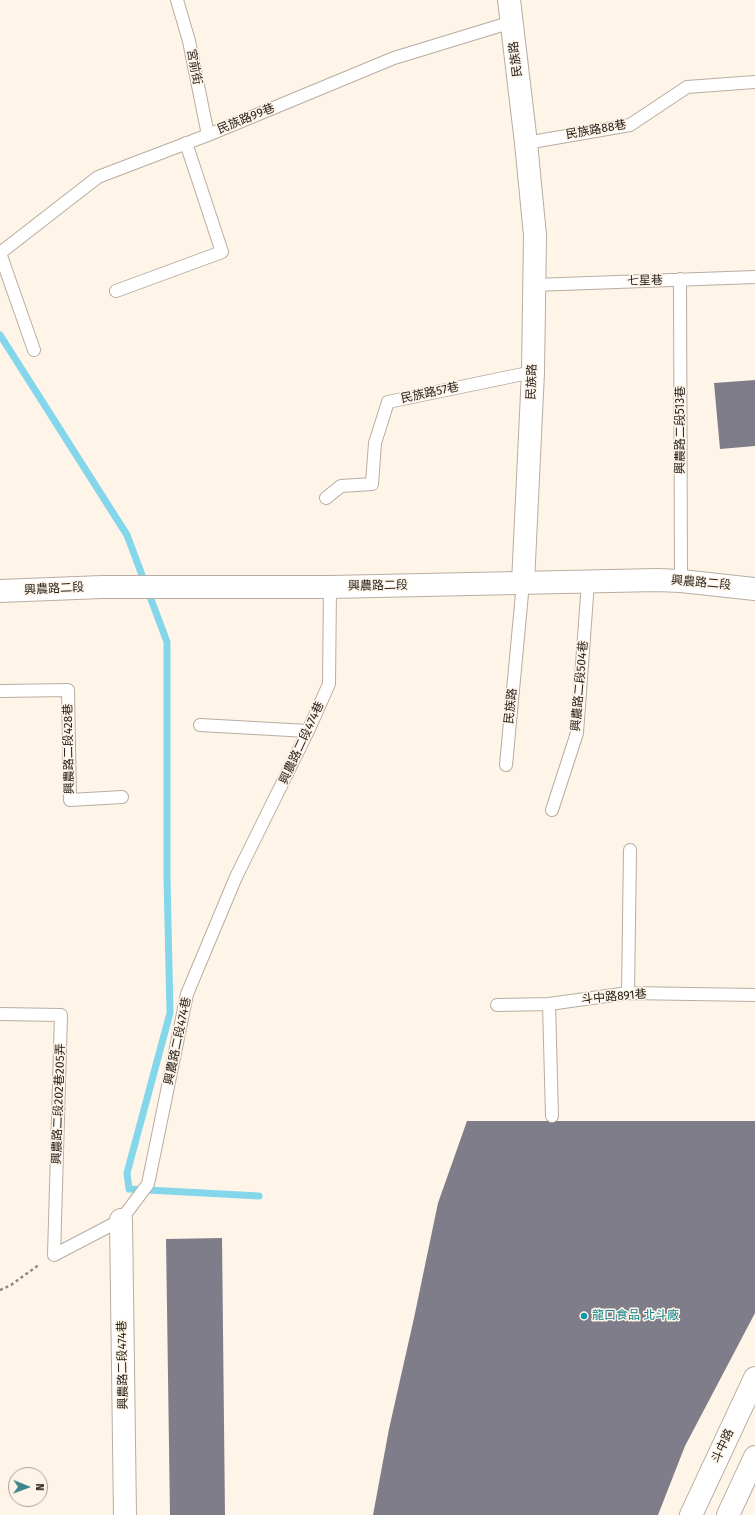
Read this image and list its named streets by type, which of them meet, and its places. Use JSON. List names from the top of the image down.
{
  "streets": {
    "street": [
      "民族路",
      "興農路二段",
      "興農路二段474巷",
      "斗中路"
    ],
    "lane": [
      "宮前街",
      "民族路99巷",
      "民族路88巷",
      "七星巷",
      "民族路57巷",
      "興農路二段513巷",
      "興農路二段504巷",
      "興農路二段428巷",
      "斗中路891巷",
      "興農路二段202巷205弄"
    ]
  },
  "crossings": [
    ["民族路", "民族路99巷"],
    ["民族路", "民族路88巷"],
    ["民族路", "七星巷"],
    ["民族路", "民族路57巷"],
    ["民族路", "興農路二段"],
    ["宮前街", "民族路99巷"],
    ["七星巷", "興農路二段513巷"],
    ["興農路二段513巷", "興農路二段"],
    ["興農路二段", "興農路二段504巷"],
    ["興農路二段", "興農路二段474巷"]
  ],
  "places": ["龍口食品 北斗廠"],
  "north": "right"
}
